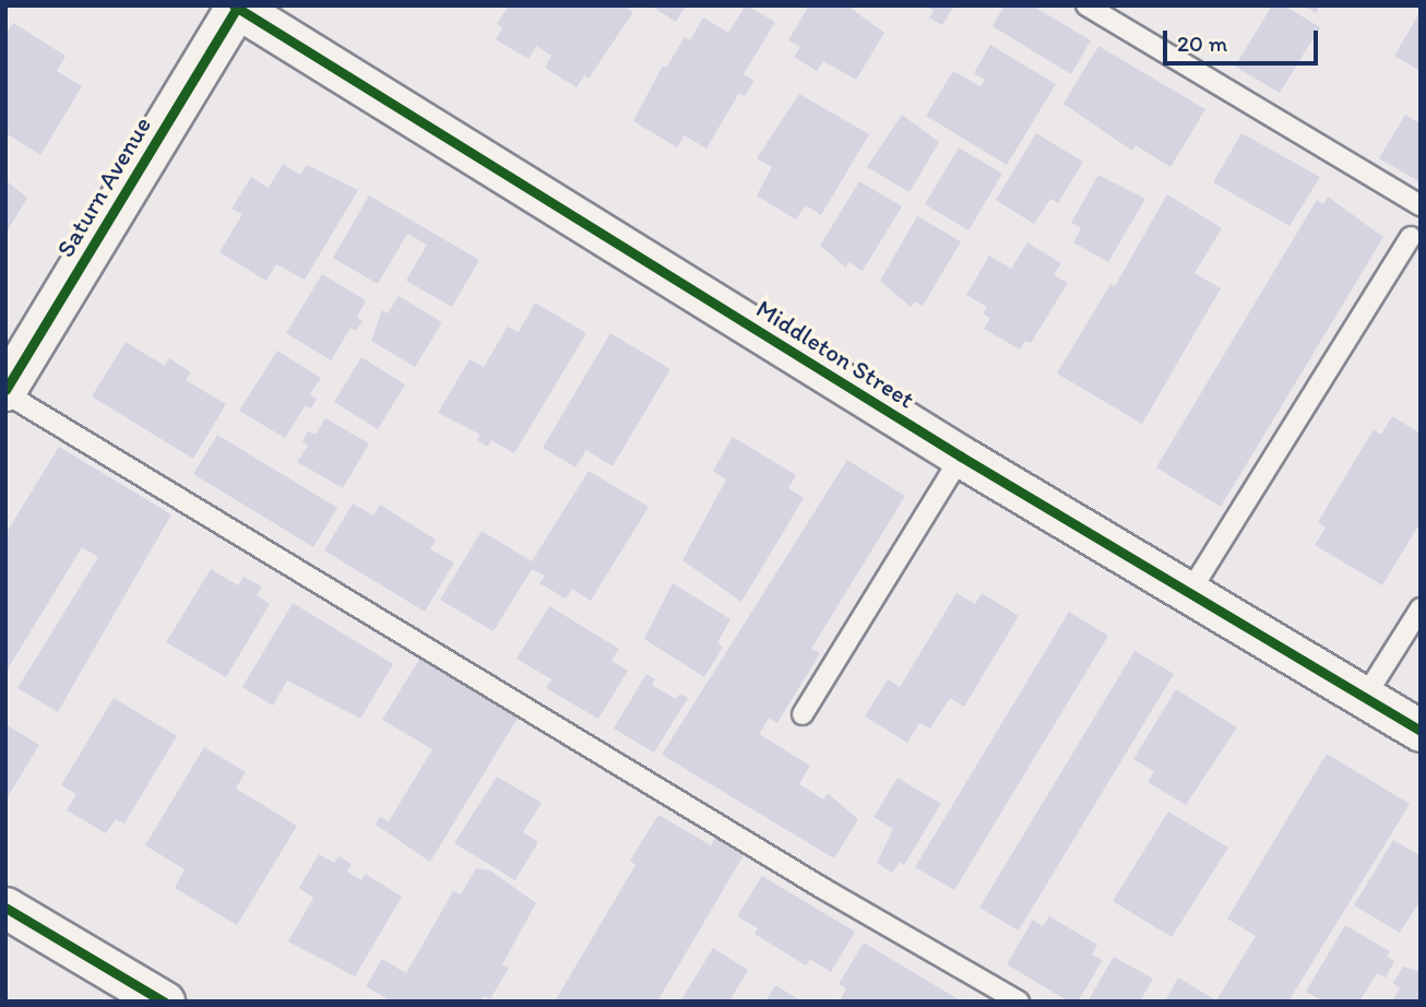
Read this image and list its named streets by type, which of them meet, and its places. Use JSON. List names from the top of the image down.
{
  "streets": {
    "street": ["Saturn Avenue", "Middleton Street"]
  },
  "crossings": [
    ["Saturn Avenue", "Middleton Street"]
  ],
  "scale_bar": "20 m"
}
